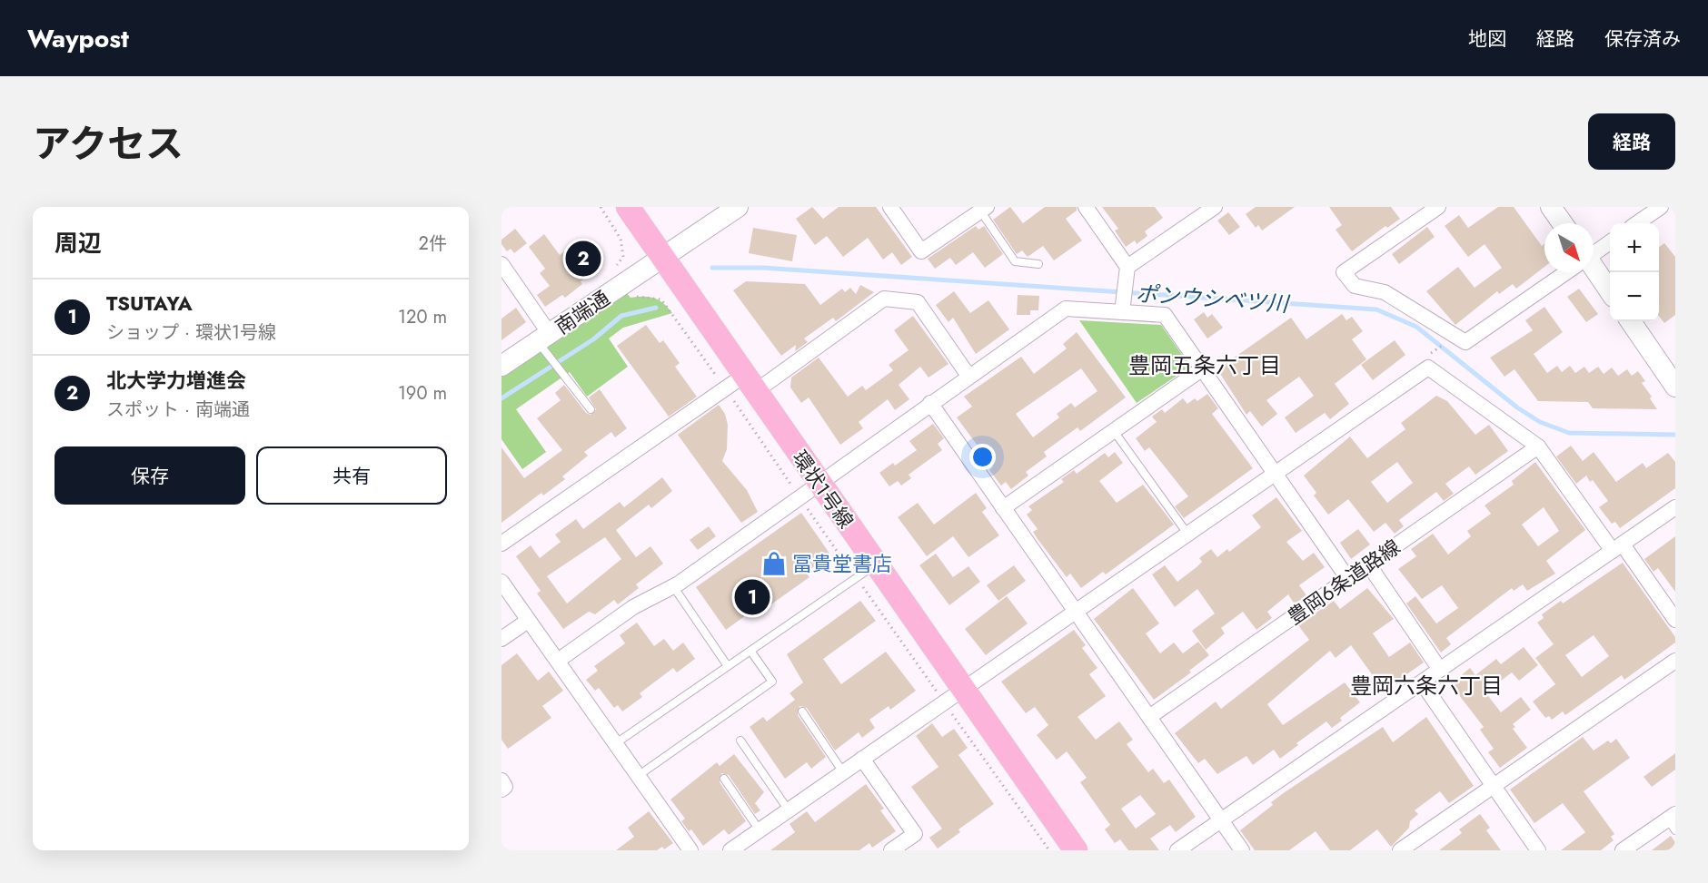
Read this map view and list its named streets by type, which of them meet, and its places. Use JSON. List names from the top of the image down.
{
  "streets": {
    "main road": ["環状1号線"],
    "street": ["南端通", "豊岡6条道路線"]
  },
  "crossings": [
    ["南端通", "環状1号線"]
  ],
  "districts": ["豊岡五条六丁目", "豊岡六条六丁目"],
  "water": ["ポンウシベツ川"],
  "places": {
    "shop": ["冨貴堂書店"]
  },
  "north": "bottom right",
  "page": {
    "header": "Waypost",
    "nav": ["地図", "経路", "保存済み"],
    "title": "アクセス",
    "buttons": [
      "経路",
      ["保存", "共有"]
    ],
    "heading": ["周辺", "2件"],
    "map_buttons": ["+", "−"],
    "pins": ["2", "1"],
    "list": [
      {
        "mark": "1",
        "name": "TSUTAYA",
        "note": "ショップ · 環状1号線",
        "value": "120 m"
      },
      {
        "mark": "2",
        "name": "北大学力増進会",
        "note": "スポット · 南端通",
        "value": "190 m"
      }
    ]
  }
}
